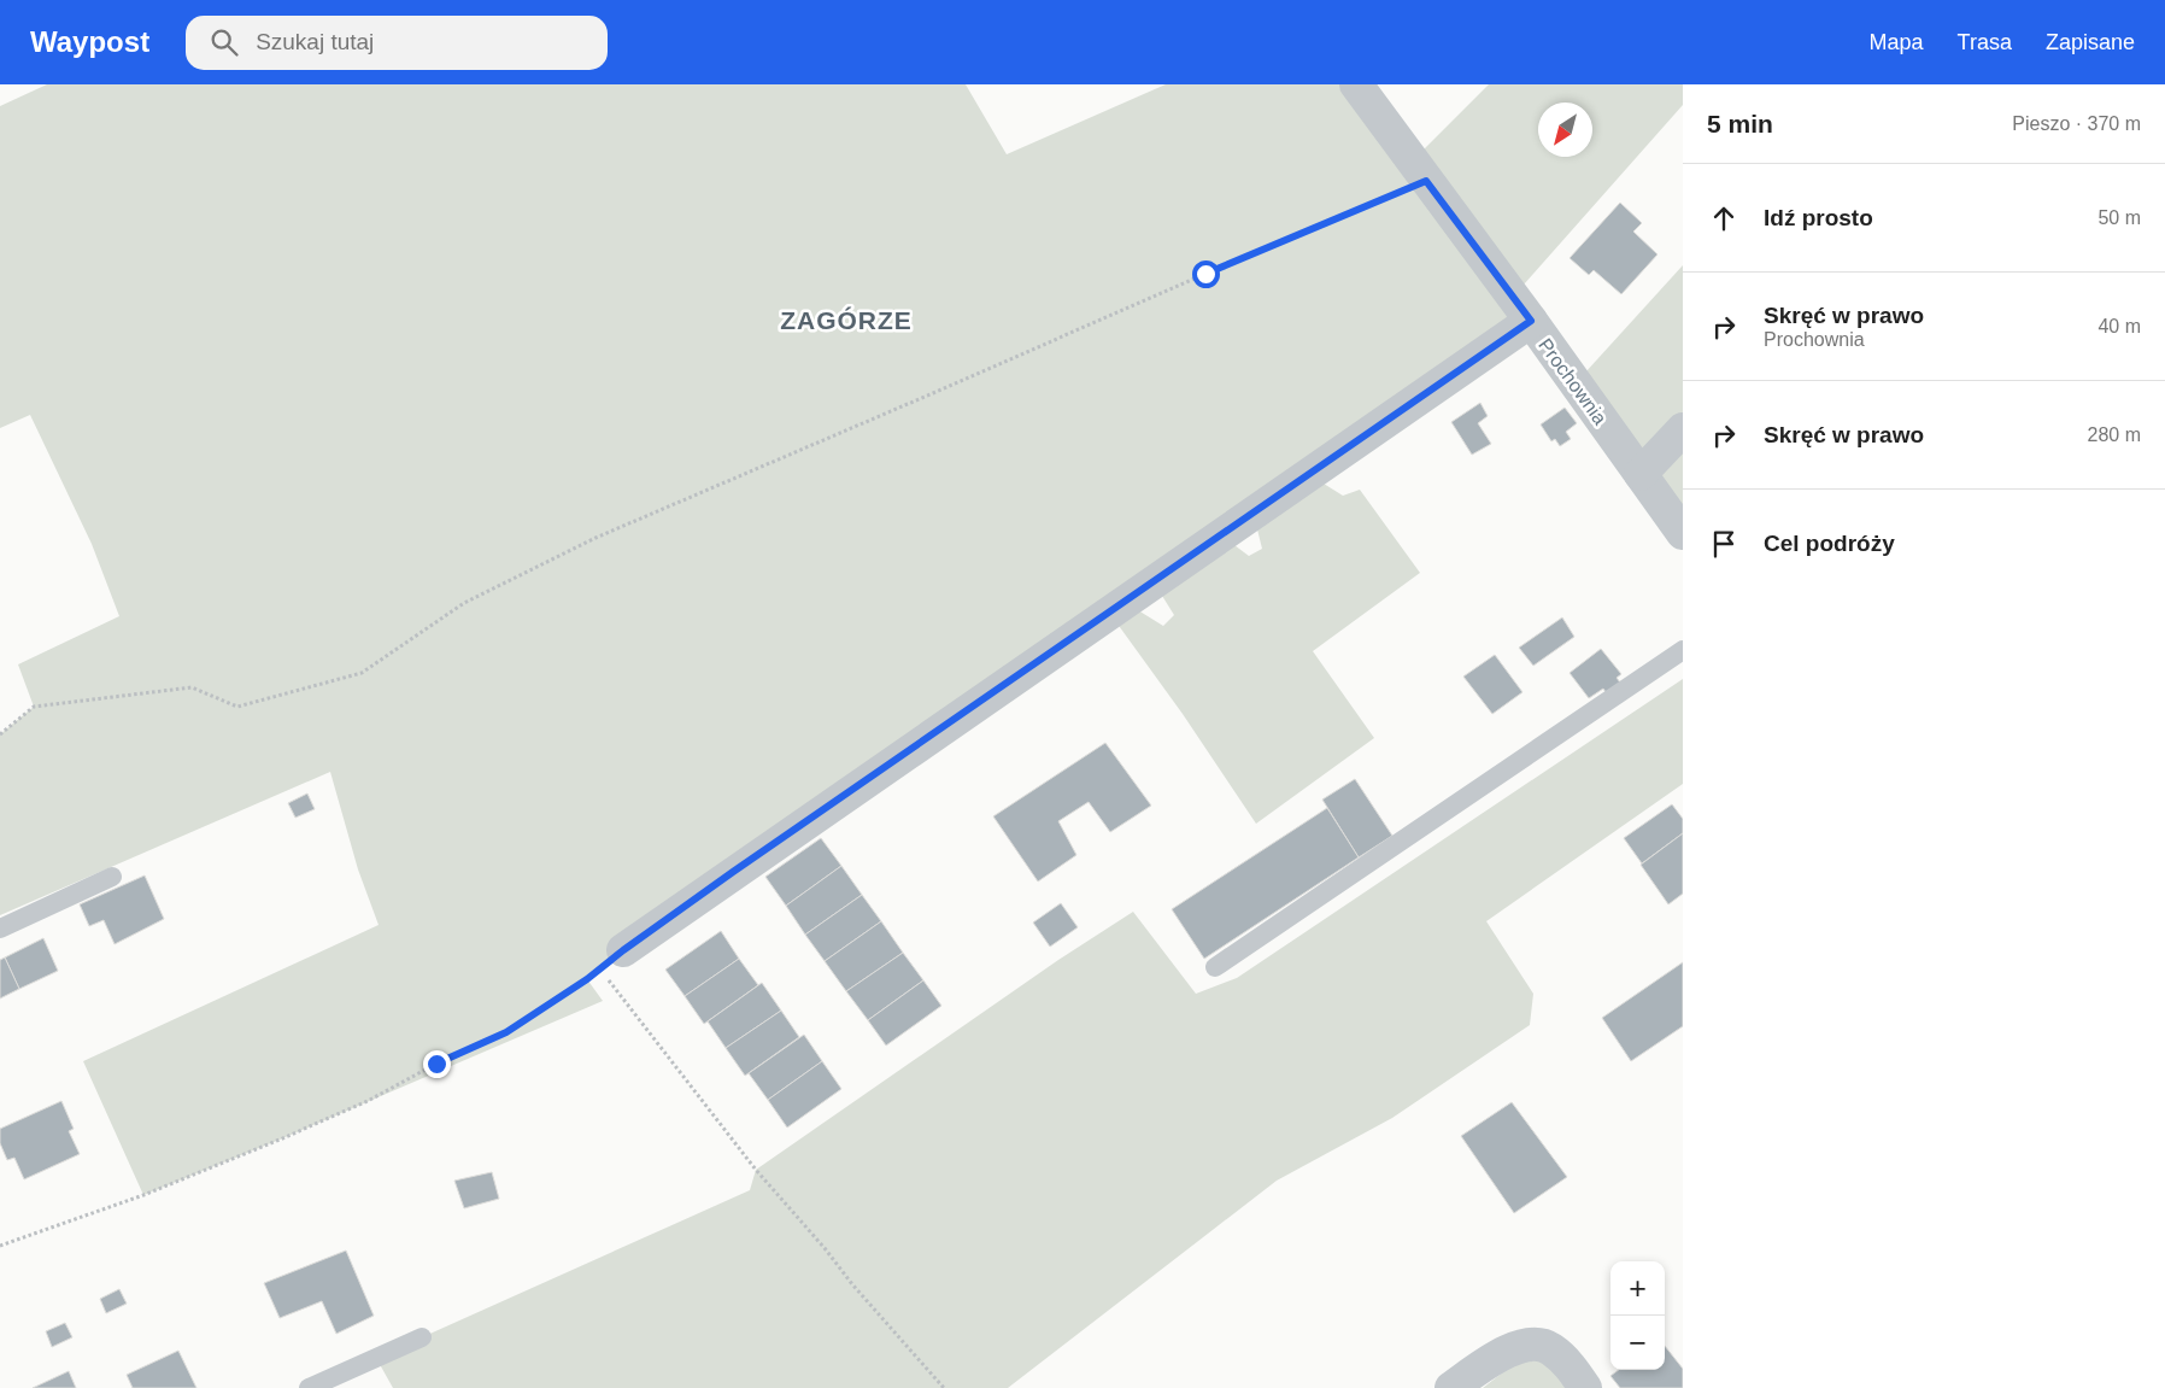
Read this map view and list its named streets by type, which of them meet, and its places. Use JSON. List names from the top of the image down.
{
  "streets": {
    "street": ["Prochownia"]
  },
  "districts": ["ZAGÓRZE"],
  "north": "bottom left",
  "page": {
    "header": "Waypost",
    "search": "Szukaj tutaj",
    "nav": ["Mapa", "Trasa", "Zapisane"],
    "heading": ["5 min", "Pieszo · 370 m"],
    "list": [
      ["Idź prosto", "50 m"],
      ["Skręć w prawo", "Prochownia", "40 m"],
      ["Skręć w prawo", "280 m"],
      "Cel podróży"
    ],
    "map_buttons": ["+", "−"]
  }
}
